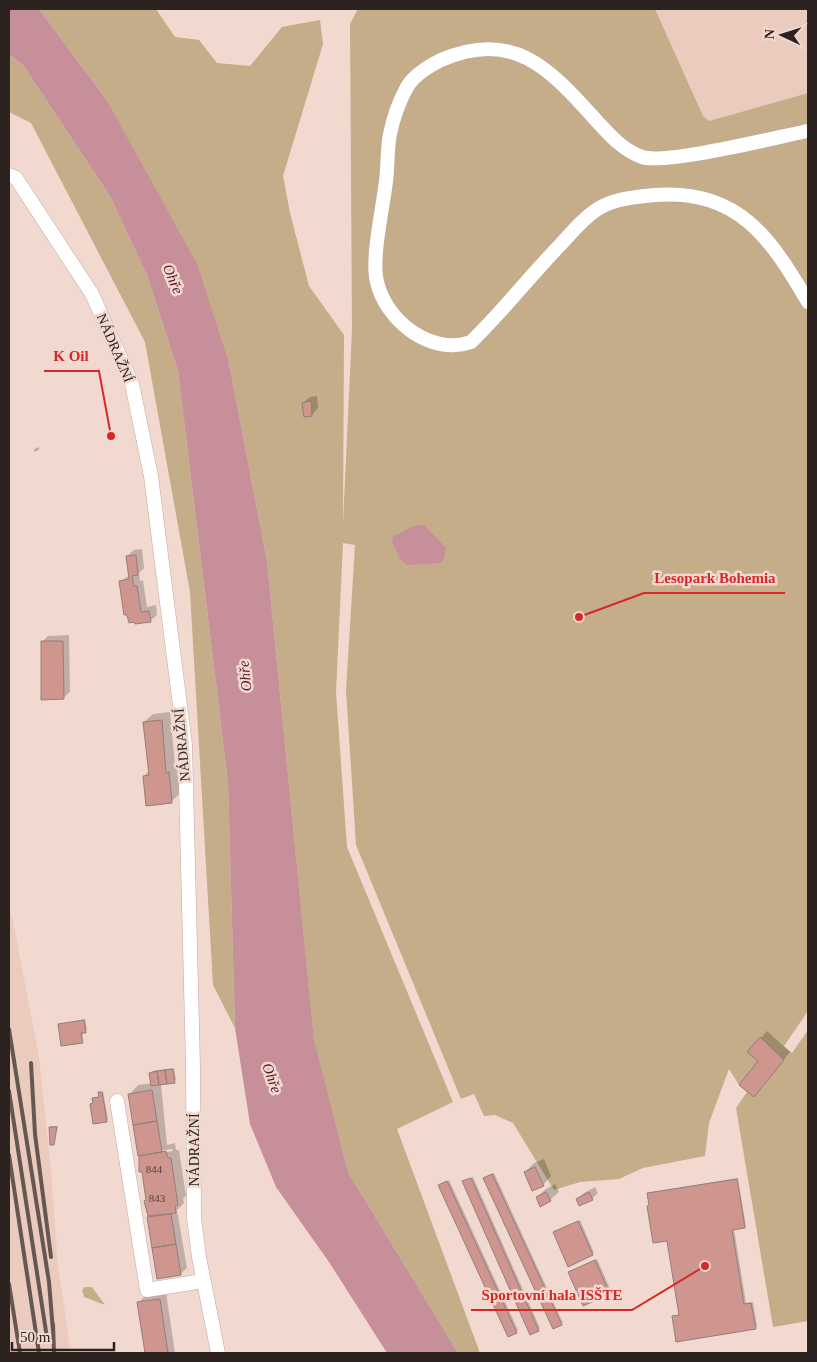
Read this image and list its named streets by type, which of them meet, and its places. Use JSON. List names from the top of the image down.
{
  "streets": {
    "street": ["NÁDRAŽNÍ"]
  },
  "water": ["Ohře"],
  "places": ["K Oil", "Lesopark Bohemia", "Sportovní hala ISŠTE"],
  "house_numbers": ["844", "843"],
  "scale_bar": "50 m",
  "north": "left"
}
